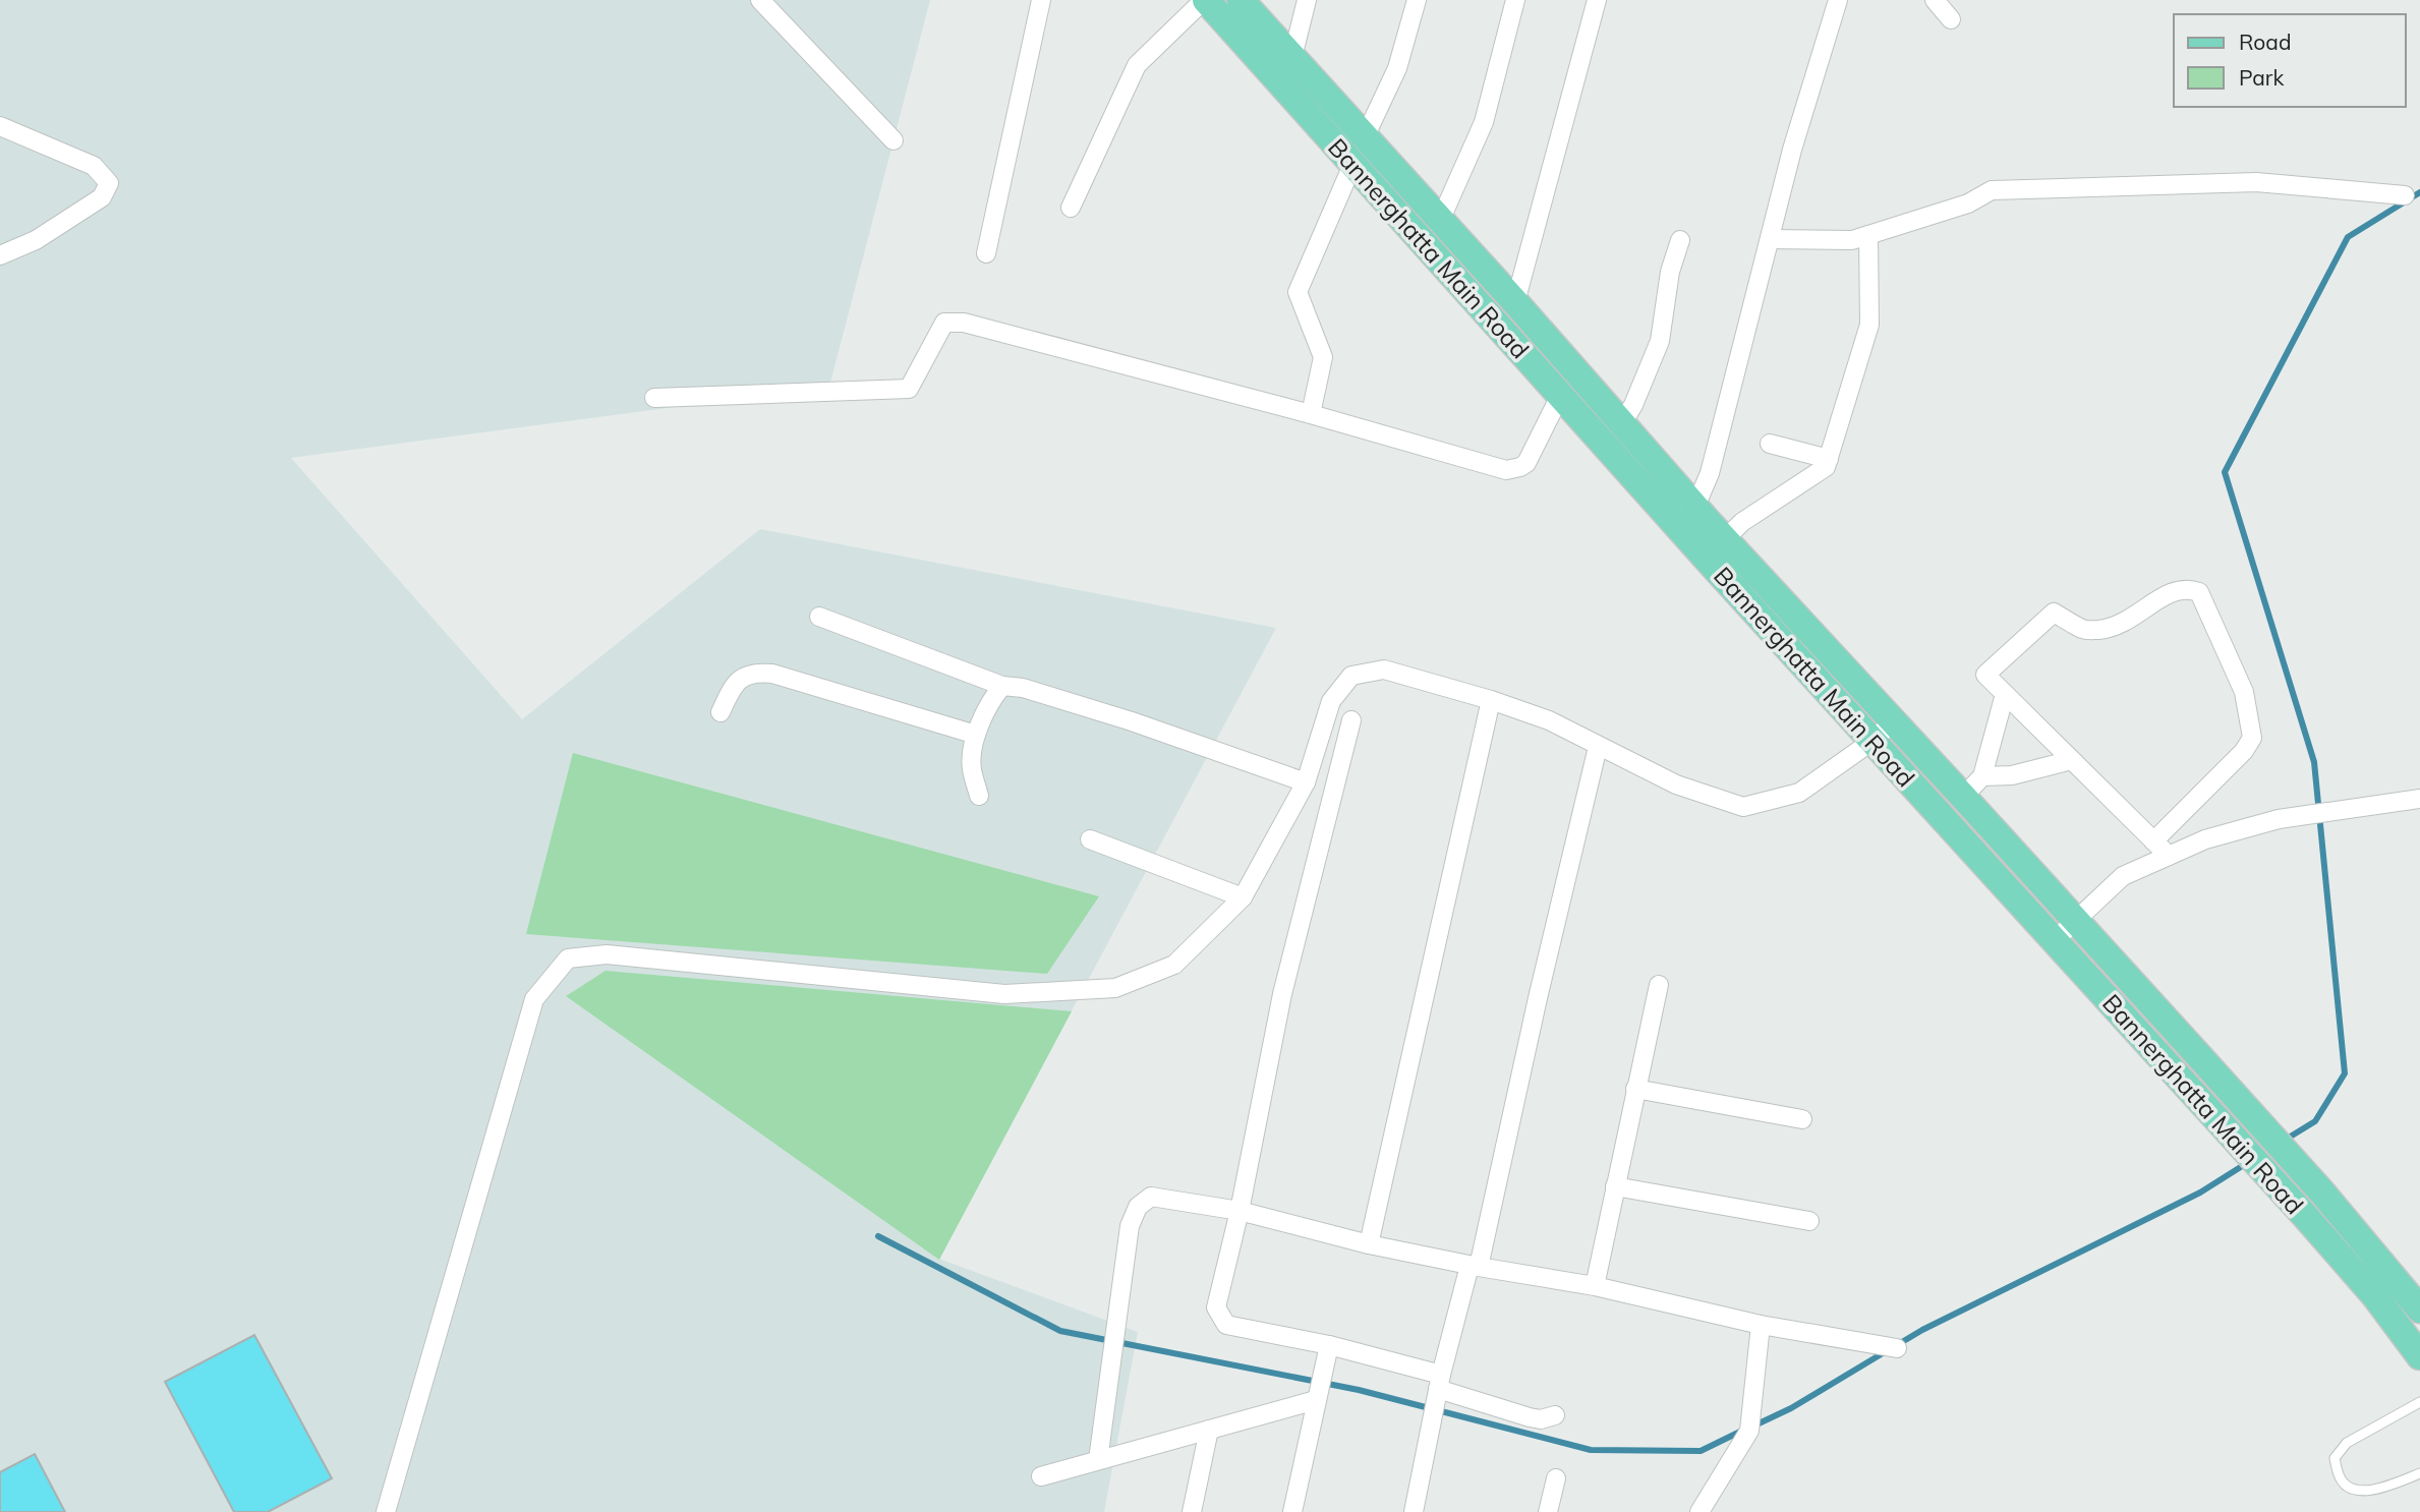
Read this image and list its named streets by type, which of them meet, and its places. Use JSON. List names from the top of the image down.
{
  "streets": {
    "main road": ["Bannerghatta Main Road"]
  },
  "legend": ["Road", "Park"]
}
